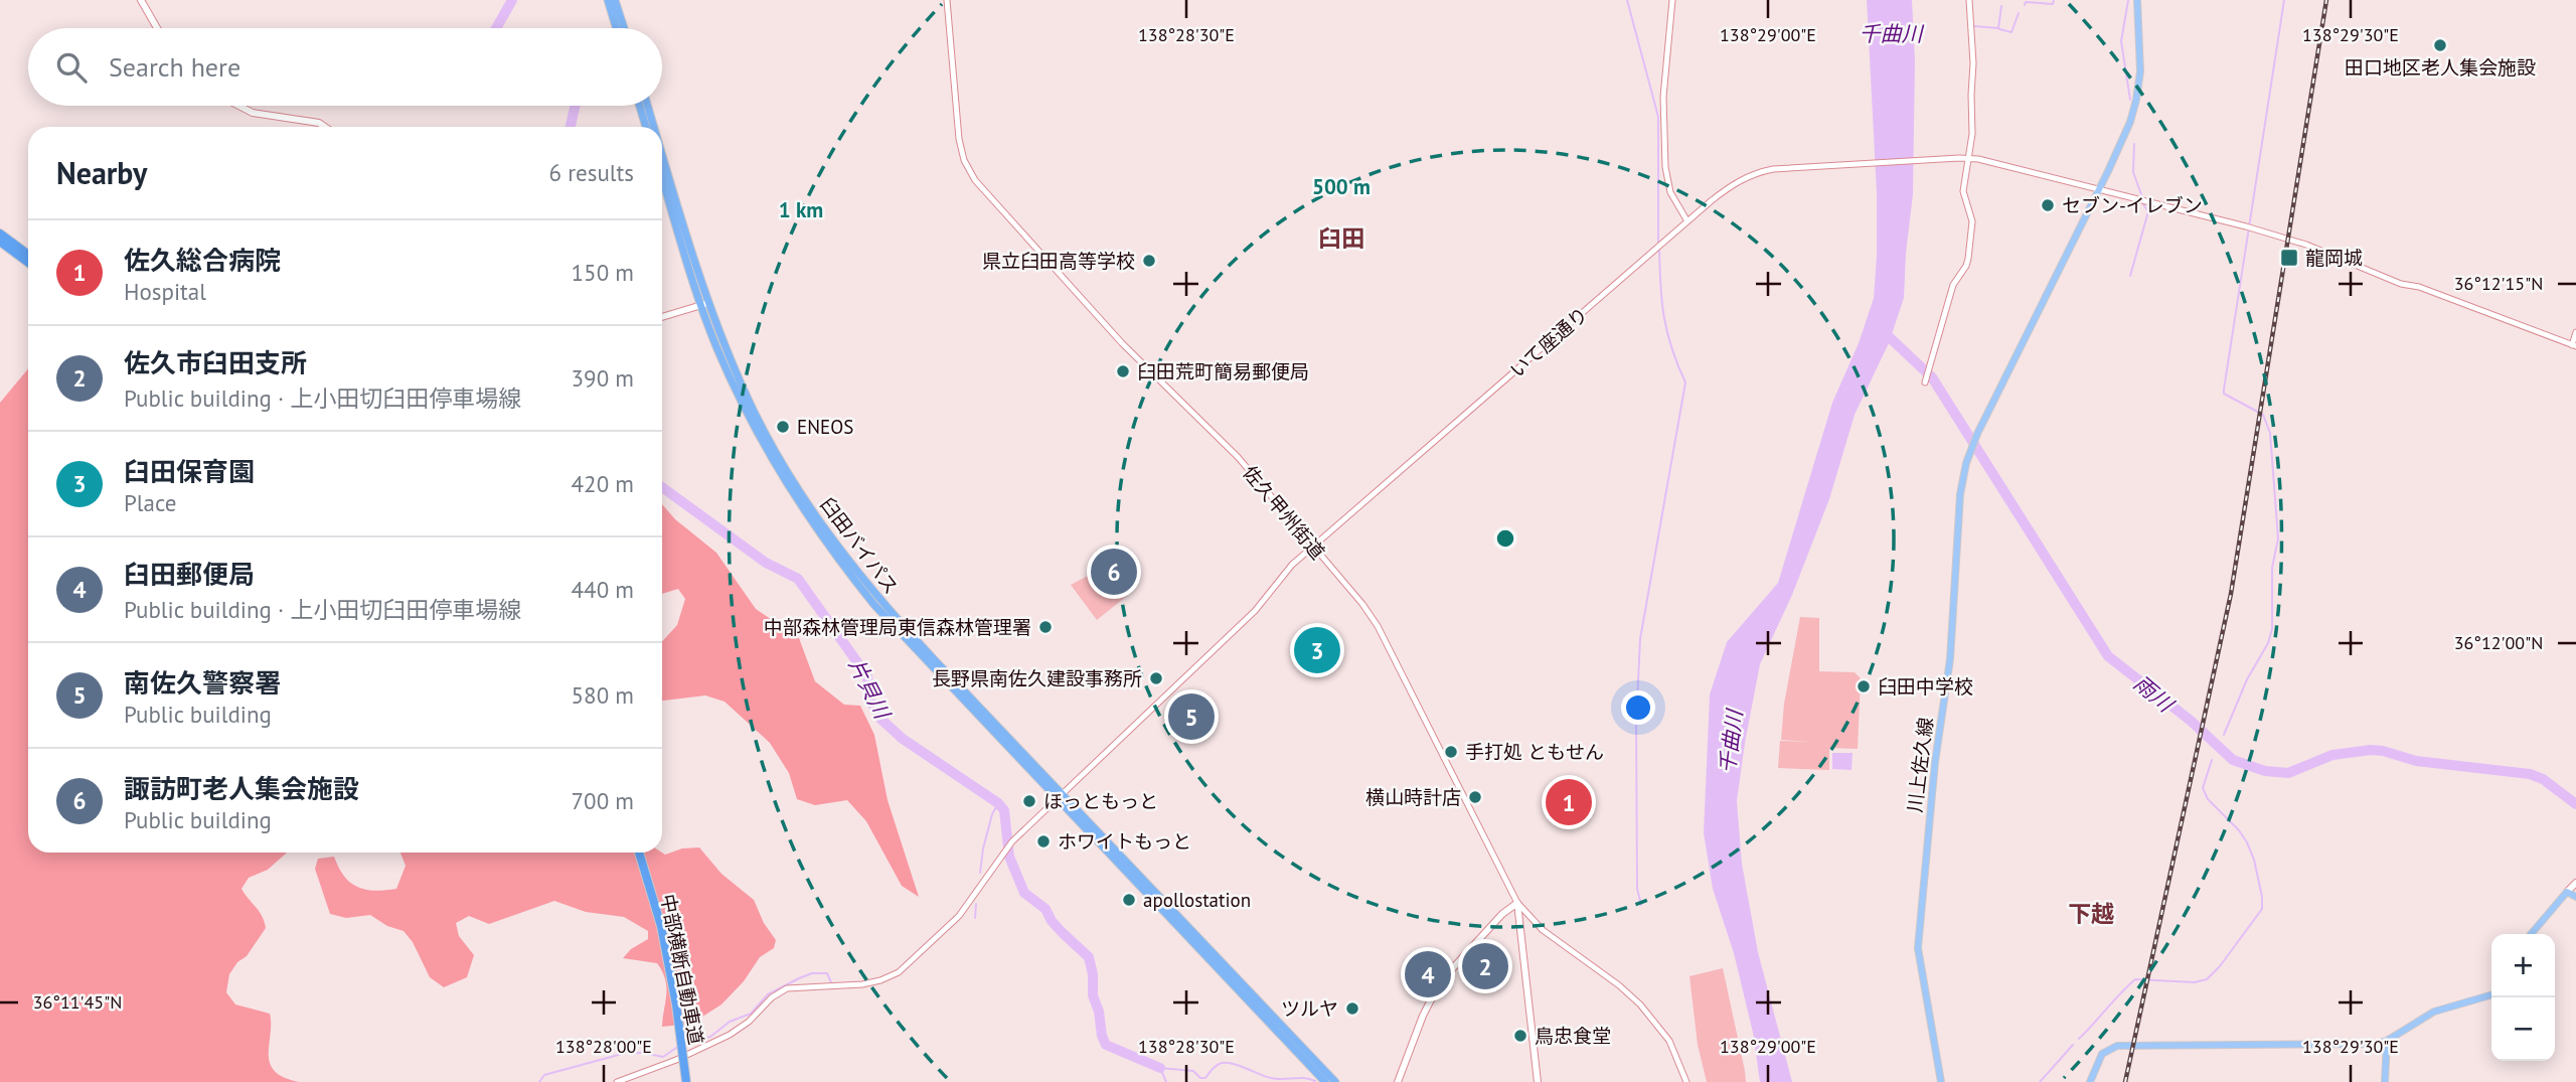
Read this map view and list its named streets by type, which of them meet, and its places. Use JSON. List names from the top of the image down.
{
  "streets": {
    "highway": ["臼田バイパス", "中部横断自動車道"],
    "main road": ["佐久甲州街道", "川上佐久線"],
    "street": ["いて座通り"]
  },
  "crossings": [
    ["いて座通り", "佐久甲州街道"],
    ["いて座通り", "臼田バイパス"]
  ],
  "districts": ["臼田", "下越"],
  "water": ["千曲川", "片貝川", "雨川"],
  "places": {
    "other": [
      "田口地区老人集会施設",
      "セブン-イレブン",
      "県立臼田高等学校",
      "臼田荒町簡易郵便局",
      "ENEOS",
      "中部森林管理局東信森林管理署",
      "長野県南佐久建設事務所",
      "臼田中学校",
      "手打処 ともせん",
      "横山時計店",
      "ほっともっと",
      "ホワイトもっと",
      "apollostation",
      "ツルヤ",
      "鳥忠食堂"
    ],
    "transit": ["龍岡城"]
  },
  "page": {
    "search": "Search here",
    "heading": ["Nearby", "6 results"],
    "list": [
      {
        "mark": "1",
        "name": "佐久総合病院",
        "note": "Hospital",
        "value": "150 m"
      },
      {
        "mark": "2",
        "name": "佐久市臼田支所",
        "note": "Public building · 上小田切臼田停車場線",
        "value": "390 m"
      },
      {
        "mark": "3",
        "name": "臼田保育園",
        "note": "Place",
        "value": "420 m"
      },
      {
        "mark": "4",
        "name": "臼田郵便局",
        "note": "Public building · 上小田切臼田停車場線",
        "value": "440 m"
      },
      {
        "mark": "5",
        "name": "南佐久警察署",
        "note": "Public building",
        "value": "580 m"
      },
      {
        "mark": "6",
        "name": "諏訪町老人集会施設",
        "note": "Public building",
        "value": "700 m"
      }
    ],
    "pins": [
      "6",
      "3",
      "5",
      "1",
      "2",
      "4"
    ],
    "map_buttons": ["+", "−"]
  },
  "coordinates": [
    "138°28'30\"E",
    "138°29'00\"E",
    "138°29'30\"E",
    "36°12'15\"N",
    "36°12'00\"N",
    "36°11'45\"N",
    "138°28'00\"E"
  ],
  "rings": ["500 m", "1 km"]
}
